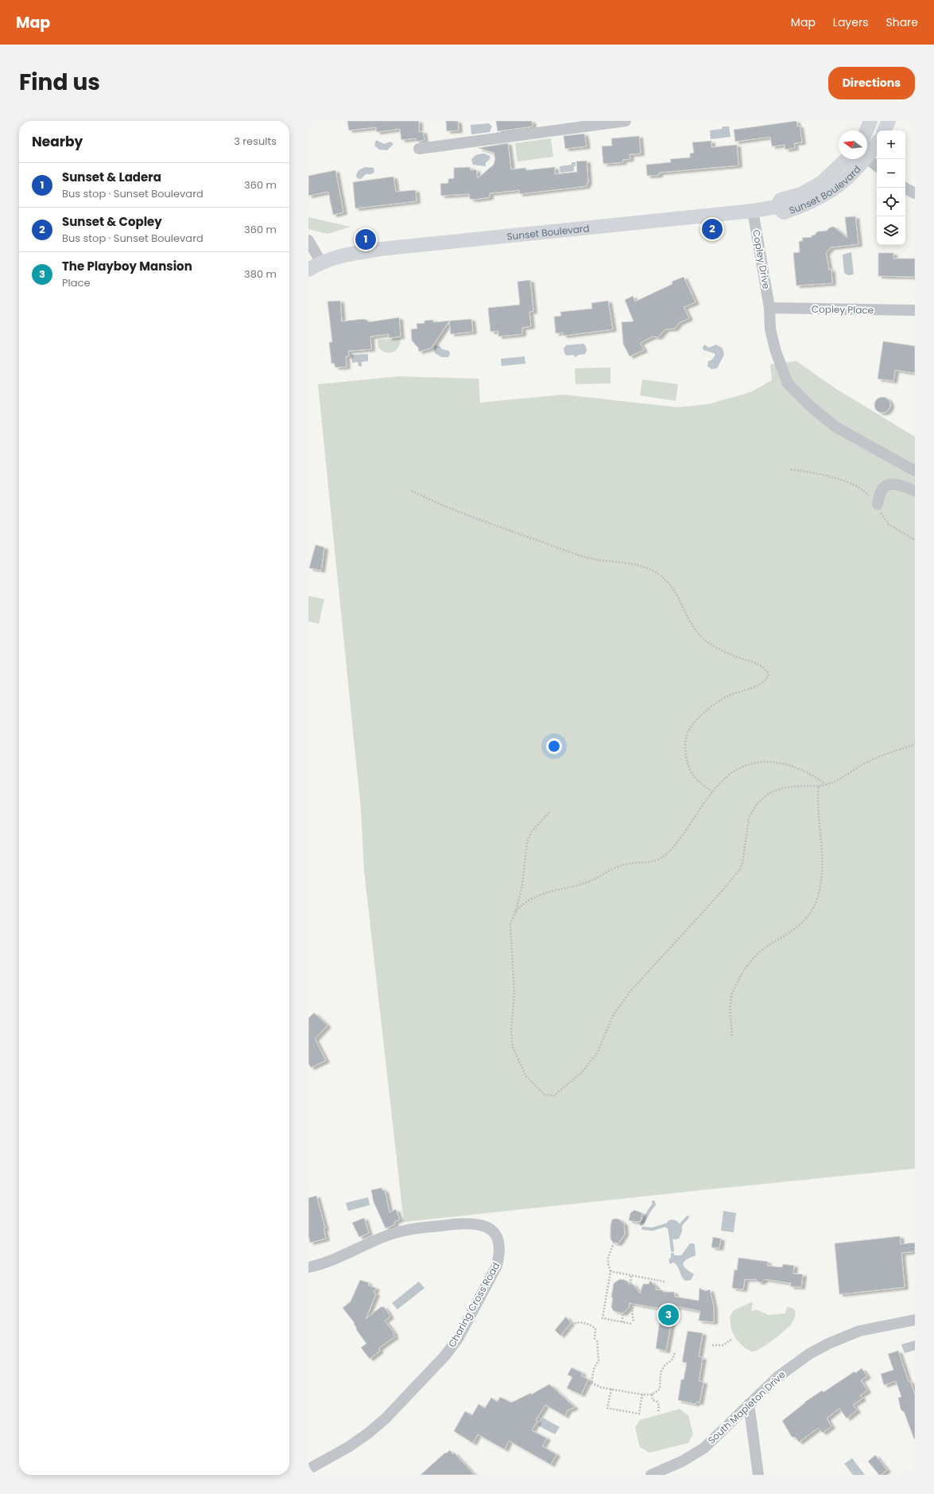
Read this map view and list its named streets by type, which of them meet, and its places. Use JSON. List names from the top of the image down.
{
  "streets": {
    "main road": ["Sunset Boulevard"],
    "street": [
      "Copley Drive",
      "Copley Place",
      "Charing Cross Road",
      "South Mapleton Drive"
    ]
  },
  "crossings": [
    ["Sunset Boulevard", "Copley Drive"],
    ["Copley Drive", "Copley Place"]
  ],
  "north": "left",
  "page": {
    "header": "Map",
    "nav": ["Map", "Layers", "Share"],
    "title": "Find us",
    "buttons": "Directions",
    "heading": ["Nearby", "3 results"],
    "map_buttons": ["+", "−"],
    "list": [
      {
        "mark": "1",
        "name": "Sunset & Ladera",
        "note": "Bus stop · Sunset Boulevard",
        "value": "360 m"
      },
      {
        "mark": "2",
        "name": "Sunset & Copley",
        "note": "Bus stop · Sunset Boulevard",
        "value": "360 m"
      },
      {
        "mark": "3",
        "name": "The Playboy Mansion",
        "note": "Place",
        "value": "380 m"
      }
    ],
    "pins": ["2", "1", "3"]
  }
}
